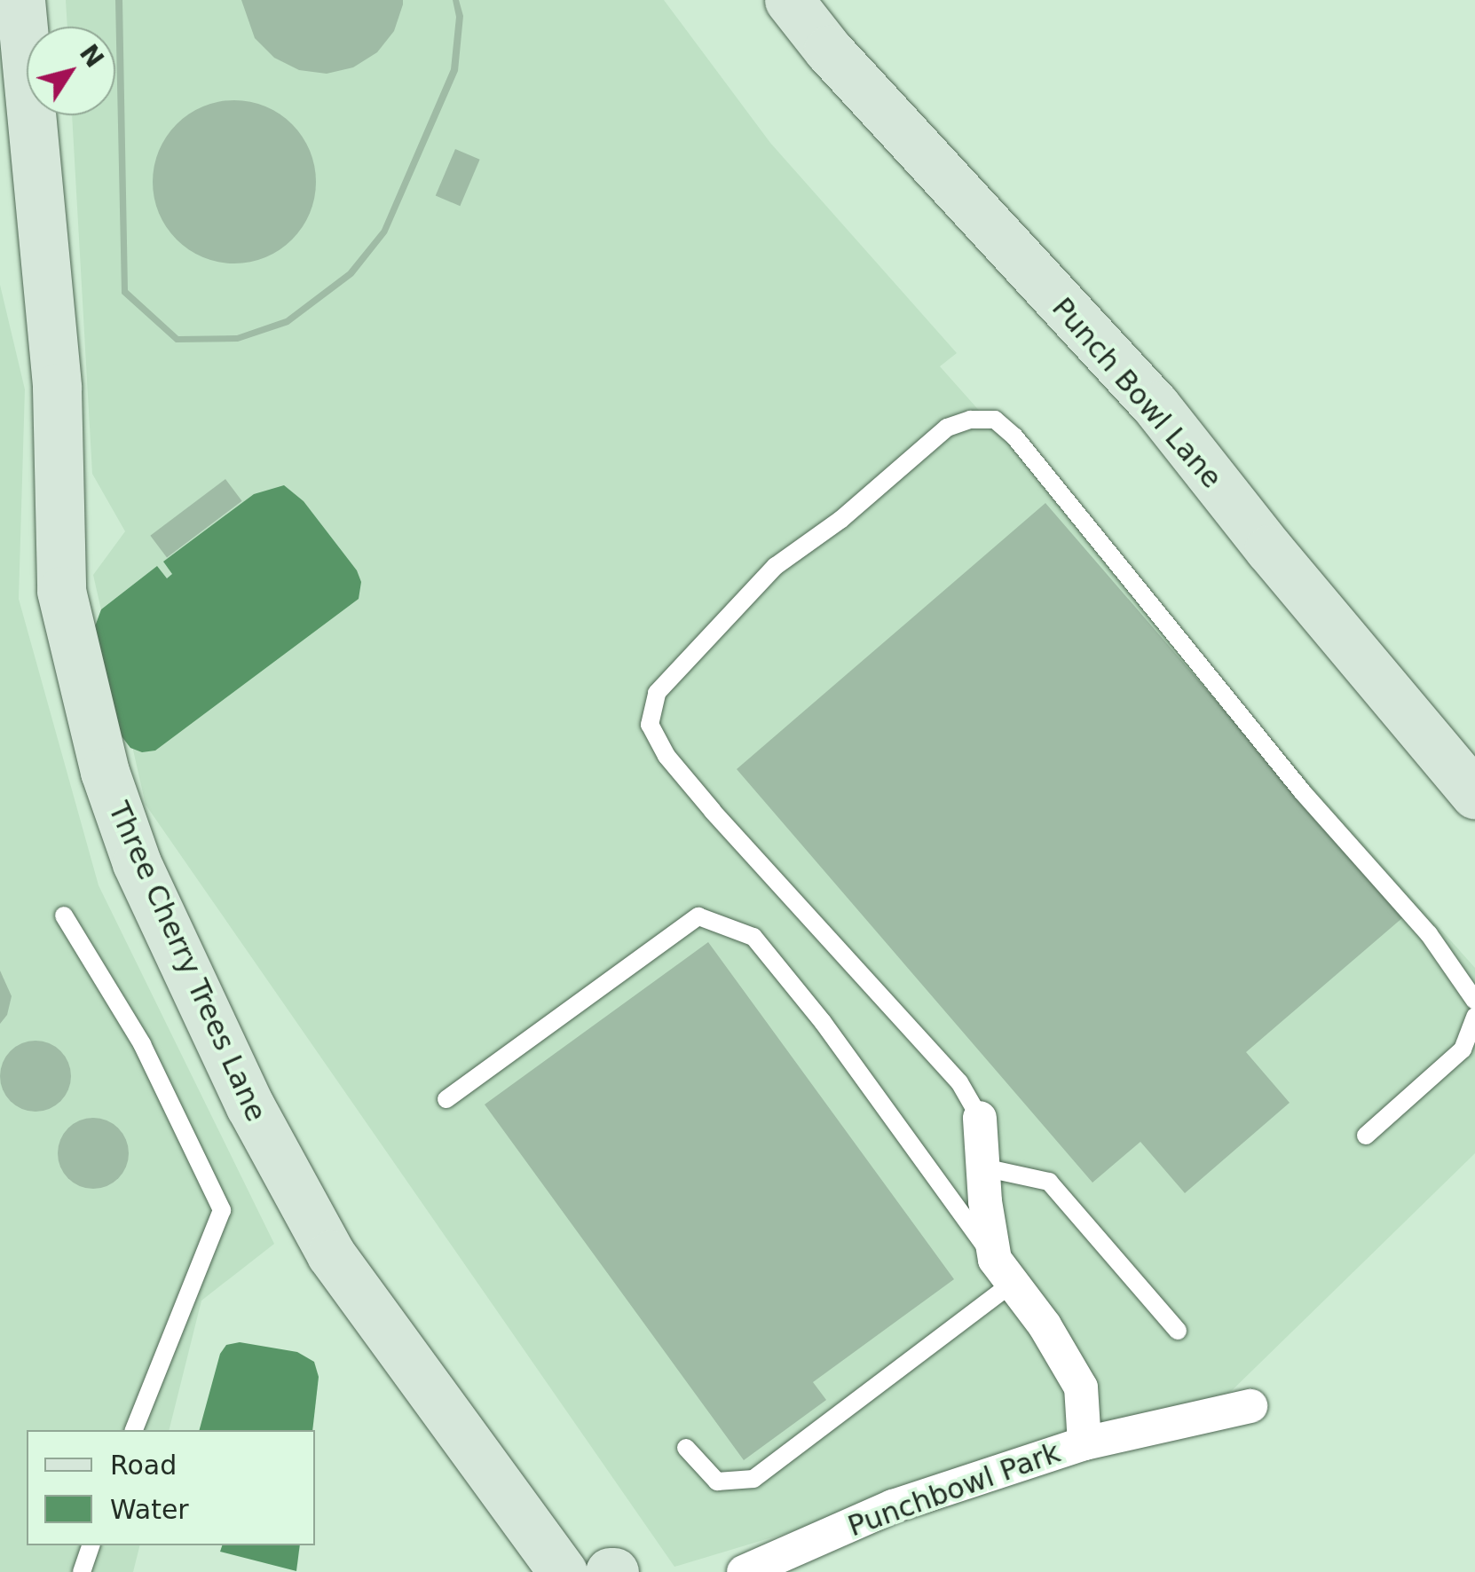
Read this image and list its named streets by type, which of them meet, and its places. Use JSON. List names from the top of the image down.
{
  "streets": {
    "street": ["Punch Bowl Lane", "Three Cherry Trees Lane", "Punchbowl Park"]
  },
  "legend": ["Road", "Water"],
  "north": "top right"
}
